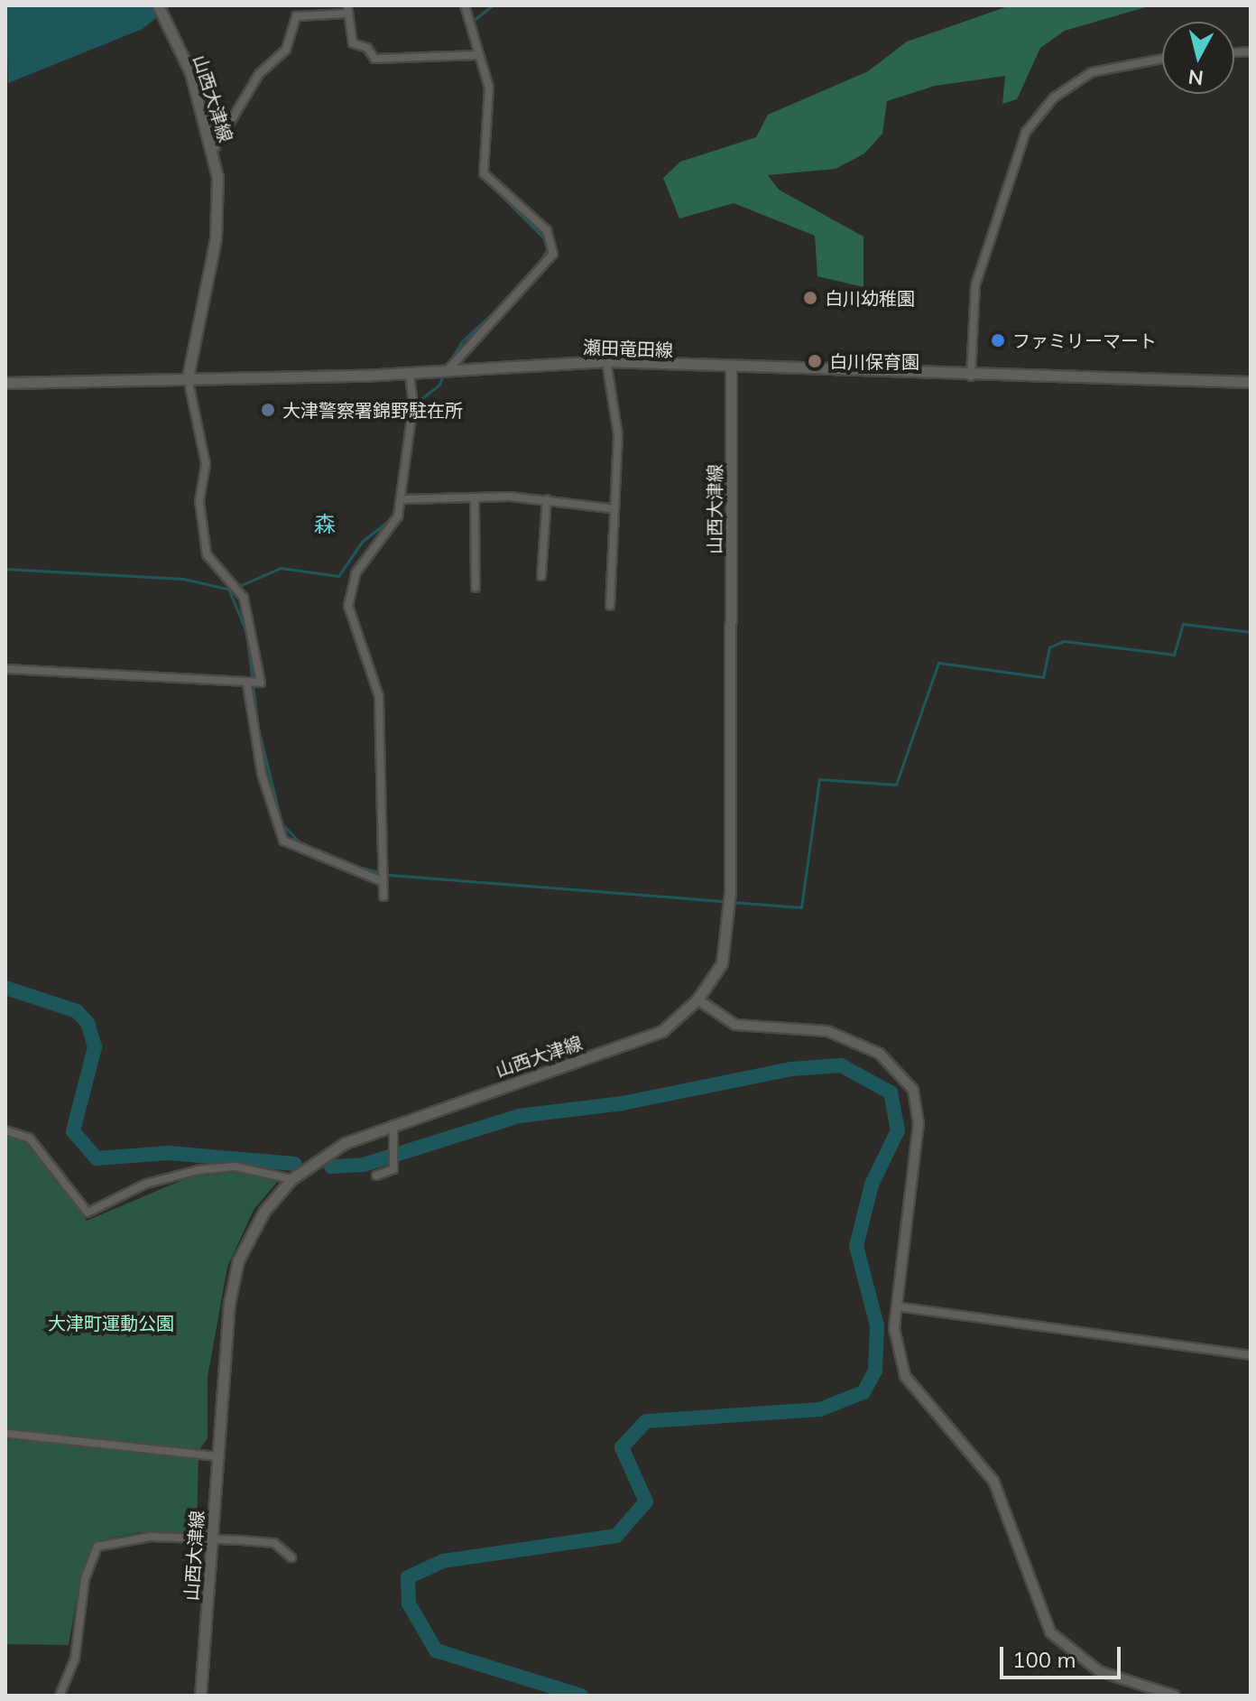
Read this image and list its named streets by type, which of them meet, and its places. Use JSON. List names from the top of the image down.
{
  "streets": {
    "main road": ["山西大津線", "瀬田竜田線"]
  },
  "crossings": [
    ["山西大津線", "瀬田竜田線"]
  ],
  "districts": ["森"],
  "parks": ["大津町運動公園"],
  "places": [
    "白川幼稚園",
    "ファミリーマート",
    "白川保育園",
    "大津警察署錦野駐在所"
  ],
  "scale_bar": "100 m",
  "north": "bottom"
}
